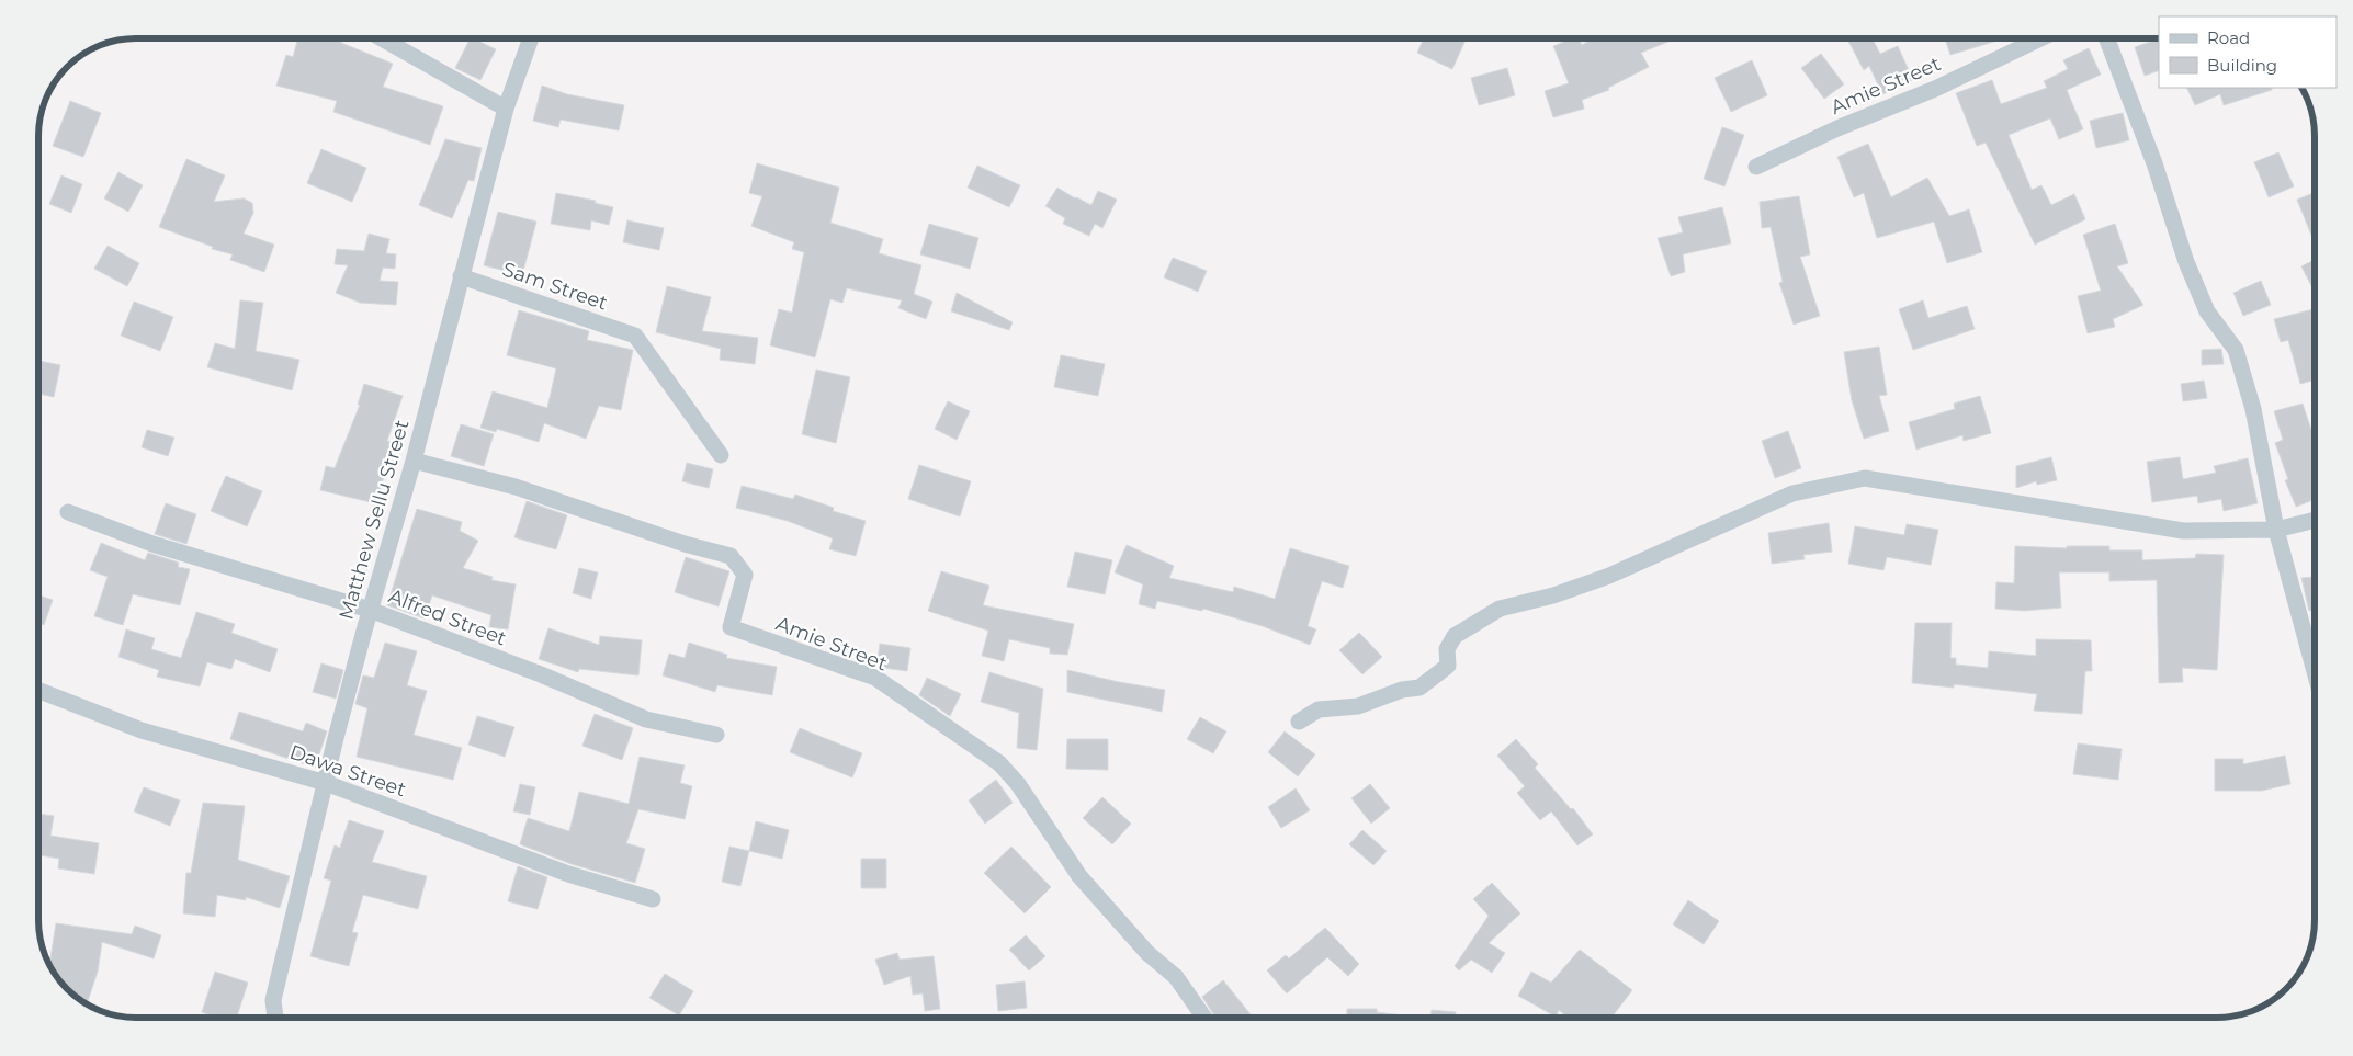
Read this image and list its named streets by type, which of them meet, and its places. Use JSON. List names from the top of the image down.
{
  "streets": {
    "street": [
      "Amie Street",
      "Sam Street",
      "Matthew Sellu Street",
      "Alfred Street",
      "Dawa Street"
    ]
  },
  "crossings": [
    ["Amie Street", "Matthew Sellu Street"],
    ["Sam Street", "Matthew Sellu Street"],
    ["Matthew Sellu Street", "Alfred Street"],
    ["Matthew Sellu Street", "Dawa Street"]
  ],
  "legend": ["Road", "Building"]
}
